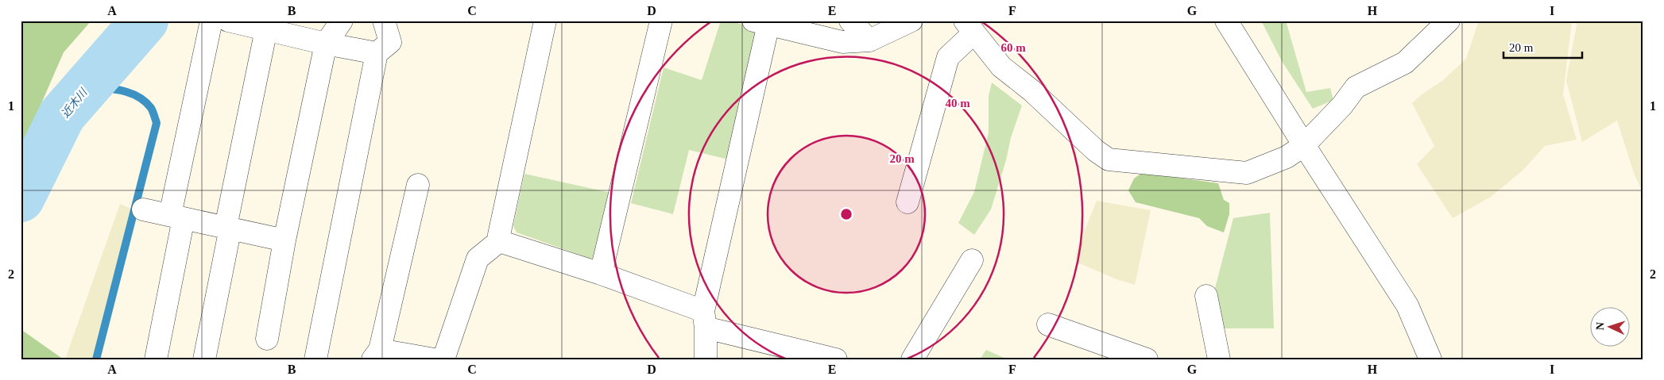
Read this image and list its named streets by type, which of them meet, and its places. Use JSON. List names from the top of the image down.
{
  "water": ["近木川"],
  "scale_bar": "20 m",
  "north": "left",
  "grid": {
    "columns": [
      "A",
      "B",
      "C",
      "D",
      "E",
      "F",
      "G",
      "H",
      "I"
    ],
    "rows": ["1", "2"]
  },
  "rings": ["60 m", "40 m", "20 m"]
}
